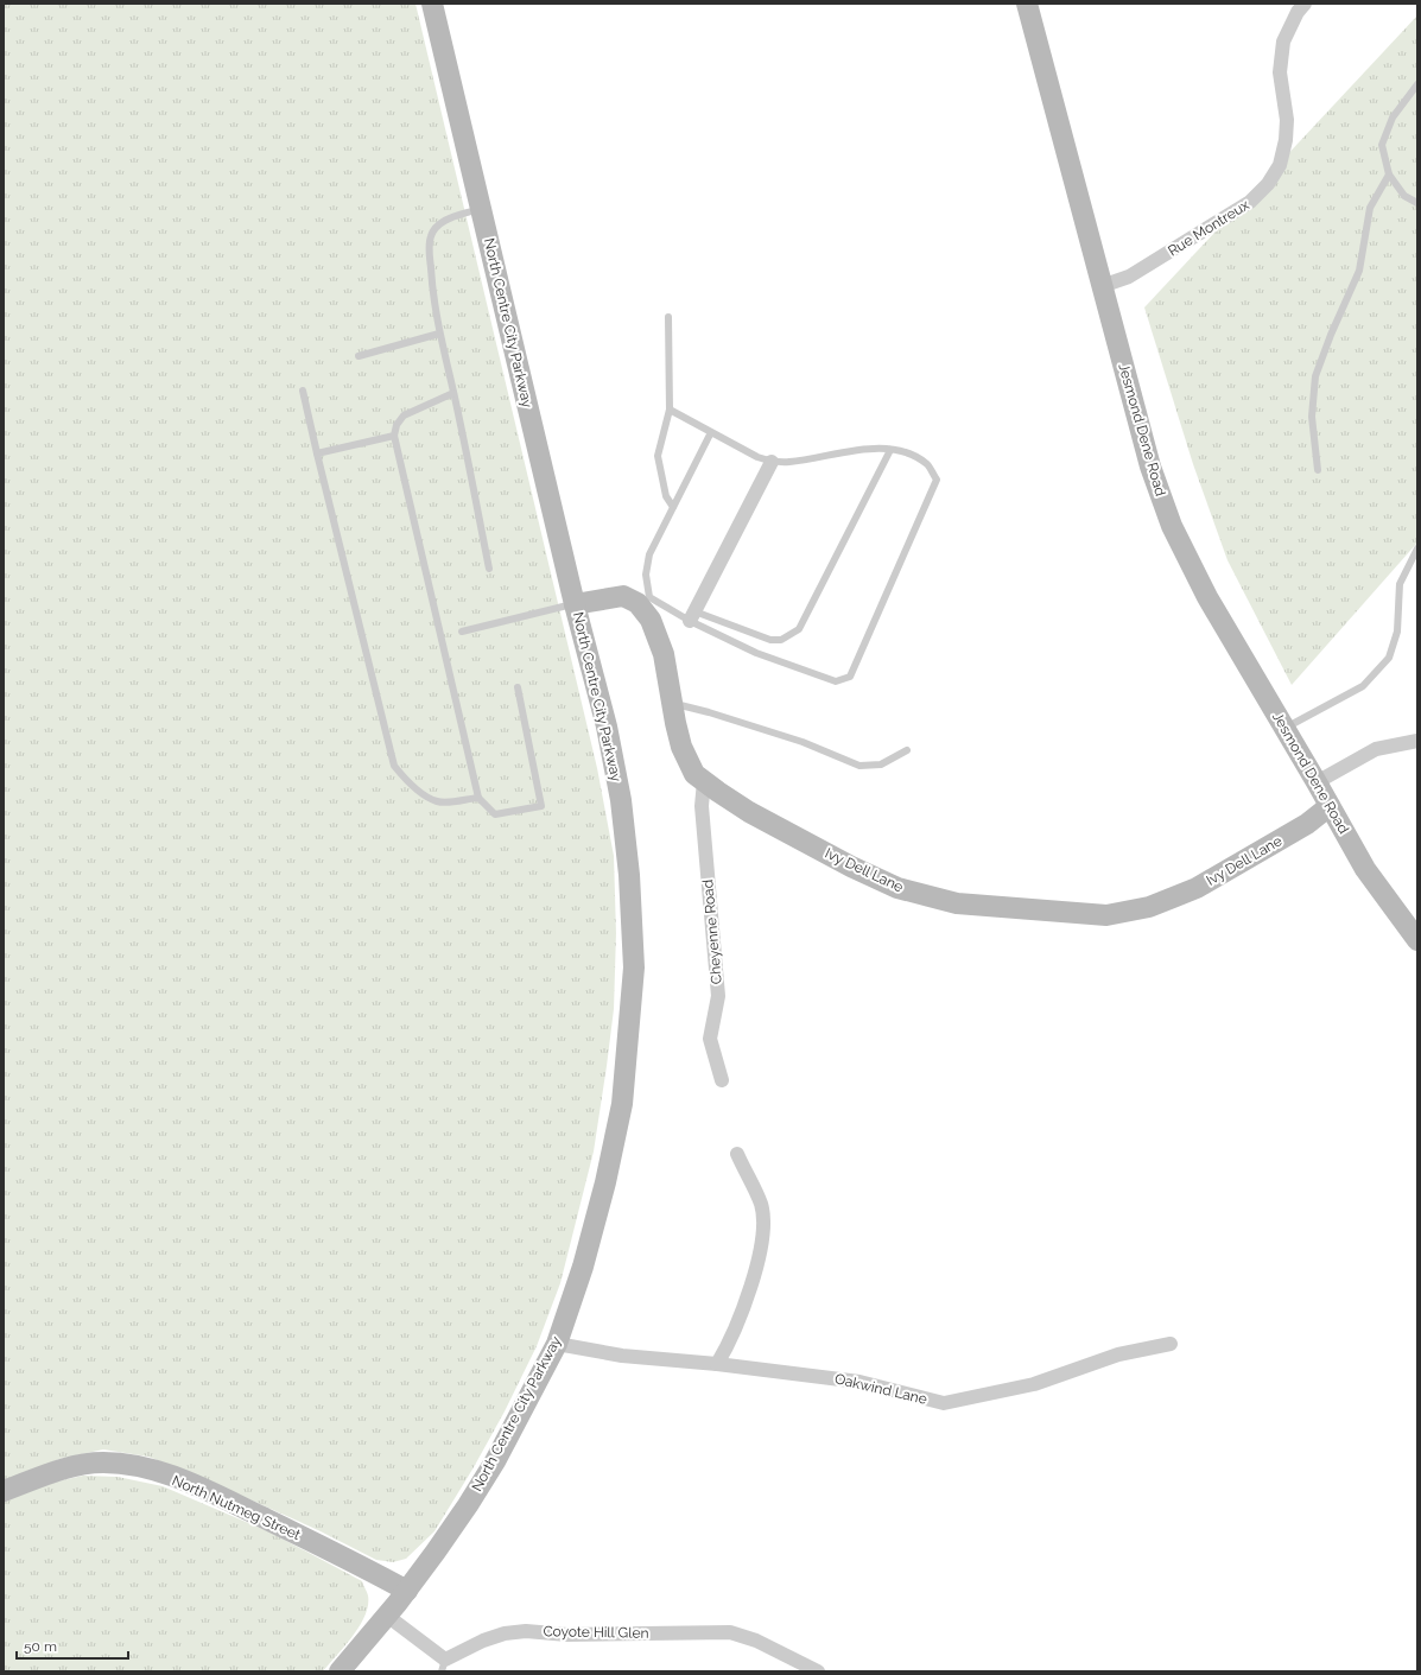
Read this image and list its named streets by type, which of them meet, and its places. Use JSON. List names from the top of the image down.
{
  "streets": {
    "street": [
      "Rue Montreux",
      "North Centre City Parkway",
      "Jesmond Dene Road",
      "Ivy Dell Lane",
      "Cheyenne Road",
      "Oakwind Lane",
      "North Nutmeg Street",
      "Coyote Hill Glen"
    ]
  },
  "crossings": [
    ["Rue Montreux", "Jesmond Dene Road"],
    ["North Centre City Parkway", "Oakwind Lane"],
    ["North Centre City Parkway", "North Nutmeg Street"],
    ["North Centre City Parkway", "Coyote Hill Glen"],
    ["Jesmond Dene Road", "Ivy Dell Lane"],
    ["Ivy Dell Lane", "Cheyenne Road"]
  ],
  "scale_bar": "50 m"
}
